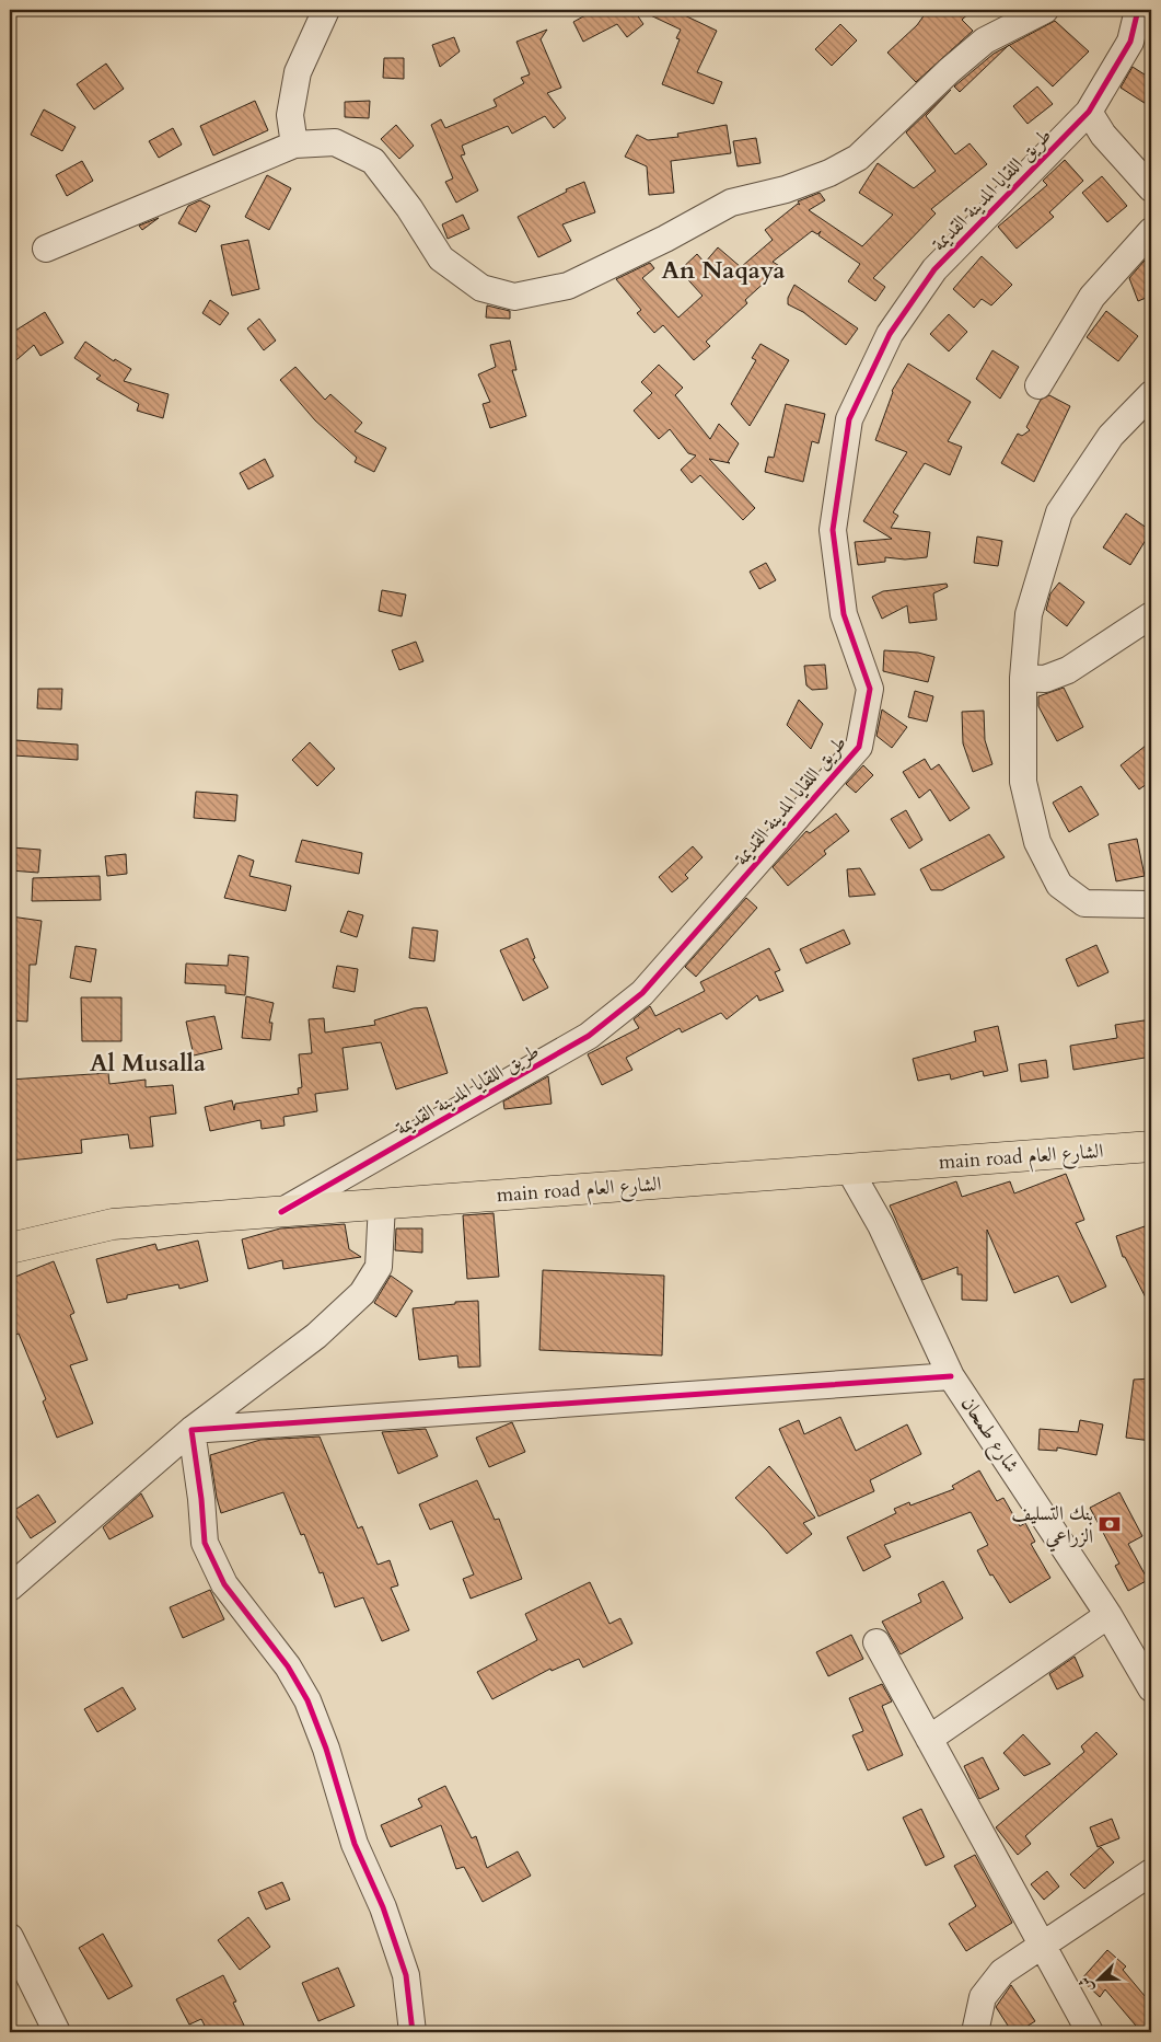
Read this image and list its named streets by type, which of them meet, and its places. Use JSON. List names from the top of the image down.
{
  "streets": {
    "main road": ["main road الشارع العام"],
    "street": ["طريق اللقايا المدينة القديمة", "شارع طمحان"]
  },
  "crossings": [
    ["طريق اللقايا المدينة القديمة", "main road الشارع العام"],
    ["main road الشارع العام", "شارع طمحان"]
  ],
  "districts": ["An Naqaya", "Al Musalla"],
  "places": {
    "bank": ["بنك التسليف الزراعي"]
  },
  "north": "bottom left"
}
